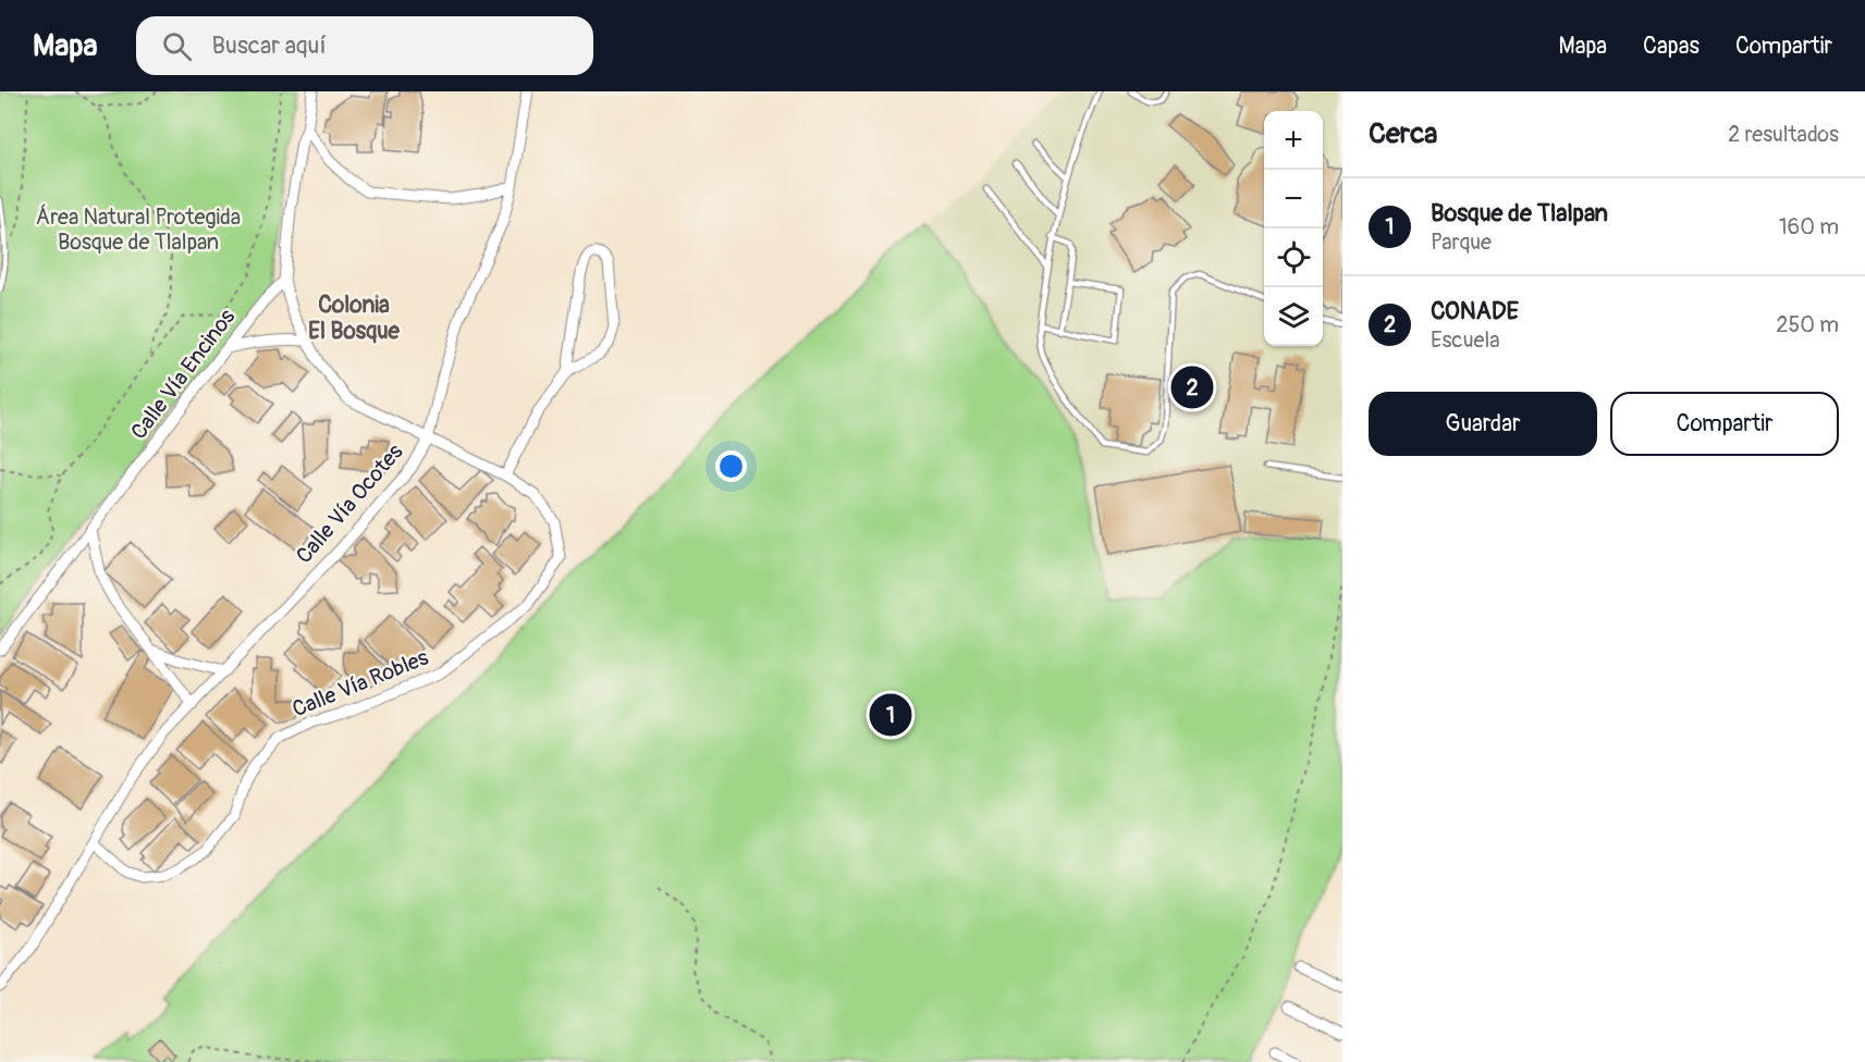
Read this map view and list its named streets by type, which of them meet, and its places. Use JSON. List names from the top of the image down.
{
  "streets": {
    "street": ["Calle Vía Encinos", "Calle Vía Ocotes", "Calle Vía Robles"]
  },
  "crossings": [
    ["Calle Vía Encinos", "Calle Vía Robles"],
    ["Calle Vía Ocotes", "Calle Vía Robles"]
  ],
  "districts": ["Colonia El Bosque"],
  "parks": ["Área Natural Protegida Bosque de Tlalpan"],
  "page": {
    "header": "Mapa",
    "search": "Buscar aquí",
    "nav": ["Mapa", "Capas", "Compartir"],
    "heading": ["Cerca", "2 resultados"],
    "map_buttons": ["+", "−"],
    "list": [
      {
        "mark": "1",
        "name": "Bosque de Tlalpan",
        "note": "Parque",
        "value": "160 m"
      },
      {
        "mark": "2",
        "name": "CONADE",
        "note": "Escuela",
        "value": "250 m"
      }
    ],
    "pins": ["2", "1"],
    "buttons": ["Guardar", "Compartir"]
  }
}
